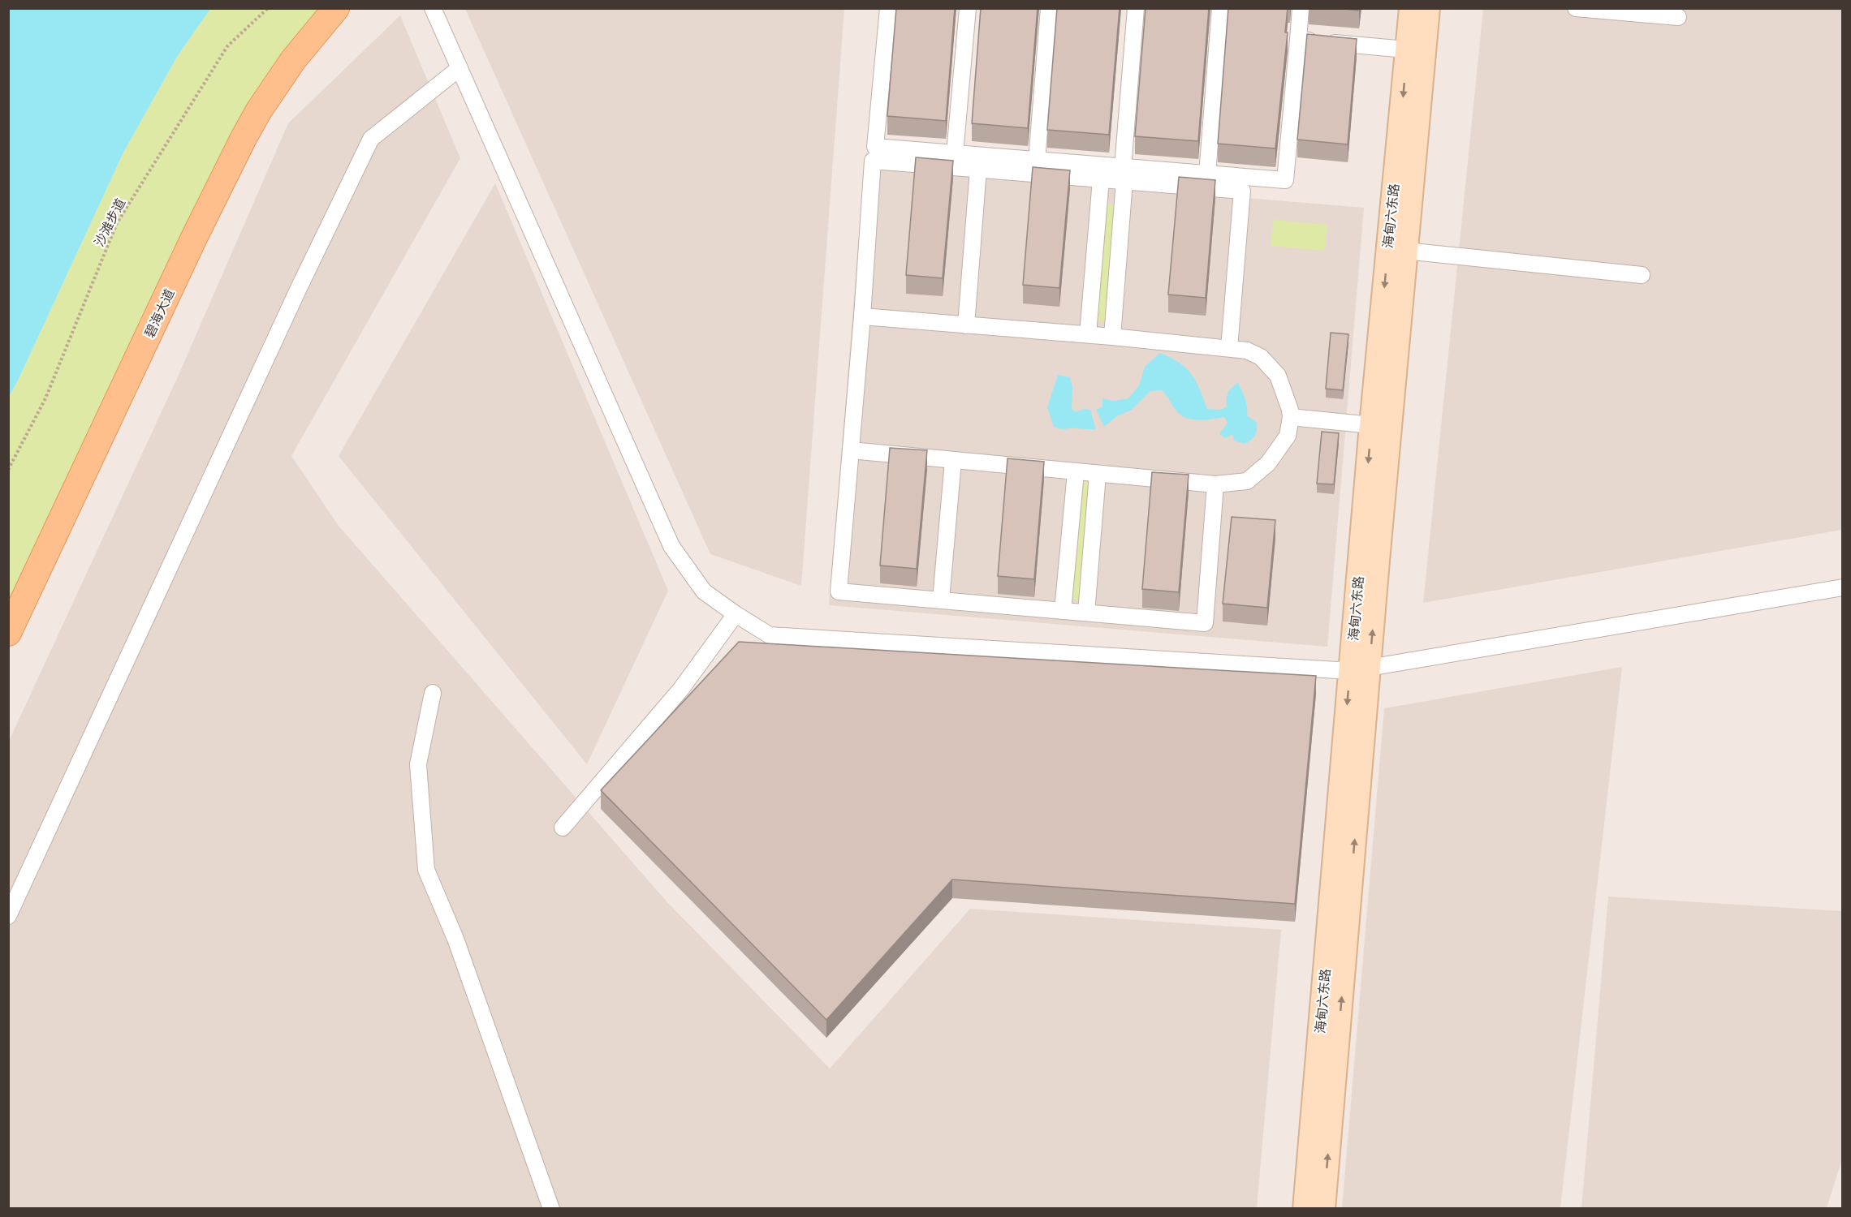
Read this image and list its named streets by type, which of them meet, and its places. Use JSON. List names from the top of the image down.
{
  "streets": {
    "main road": ["海甸六东路", "碧海大道"],
    "path": ["沙滩步道"]
  }
}
